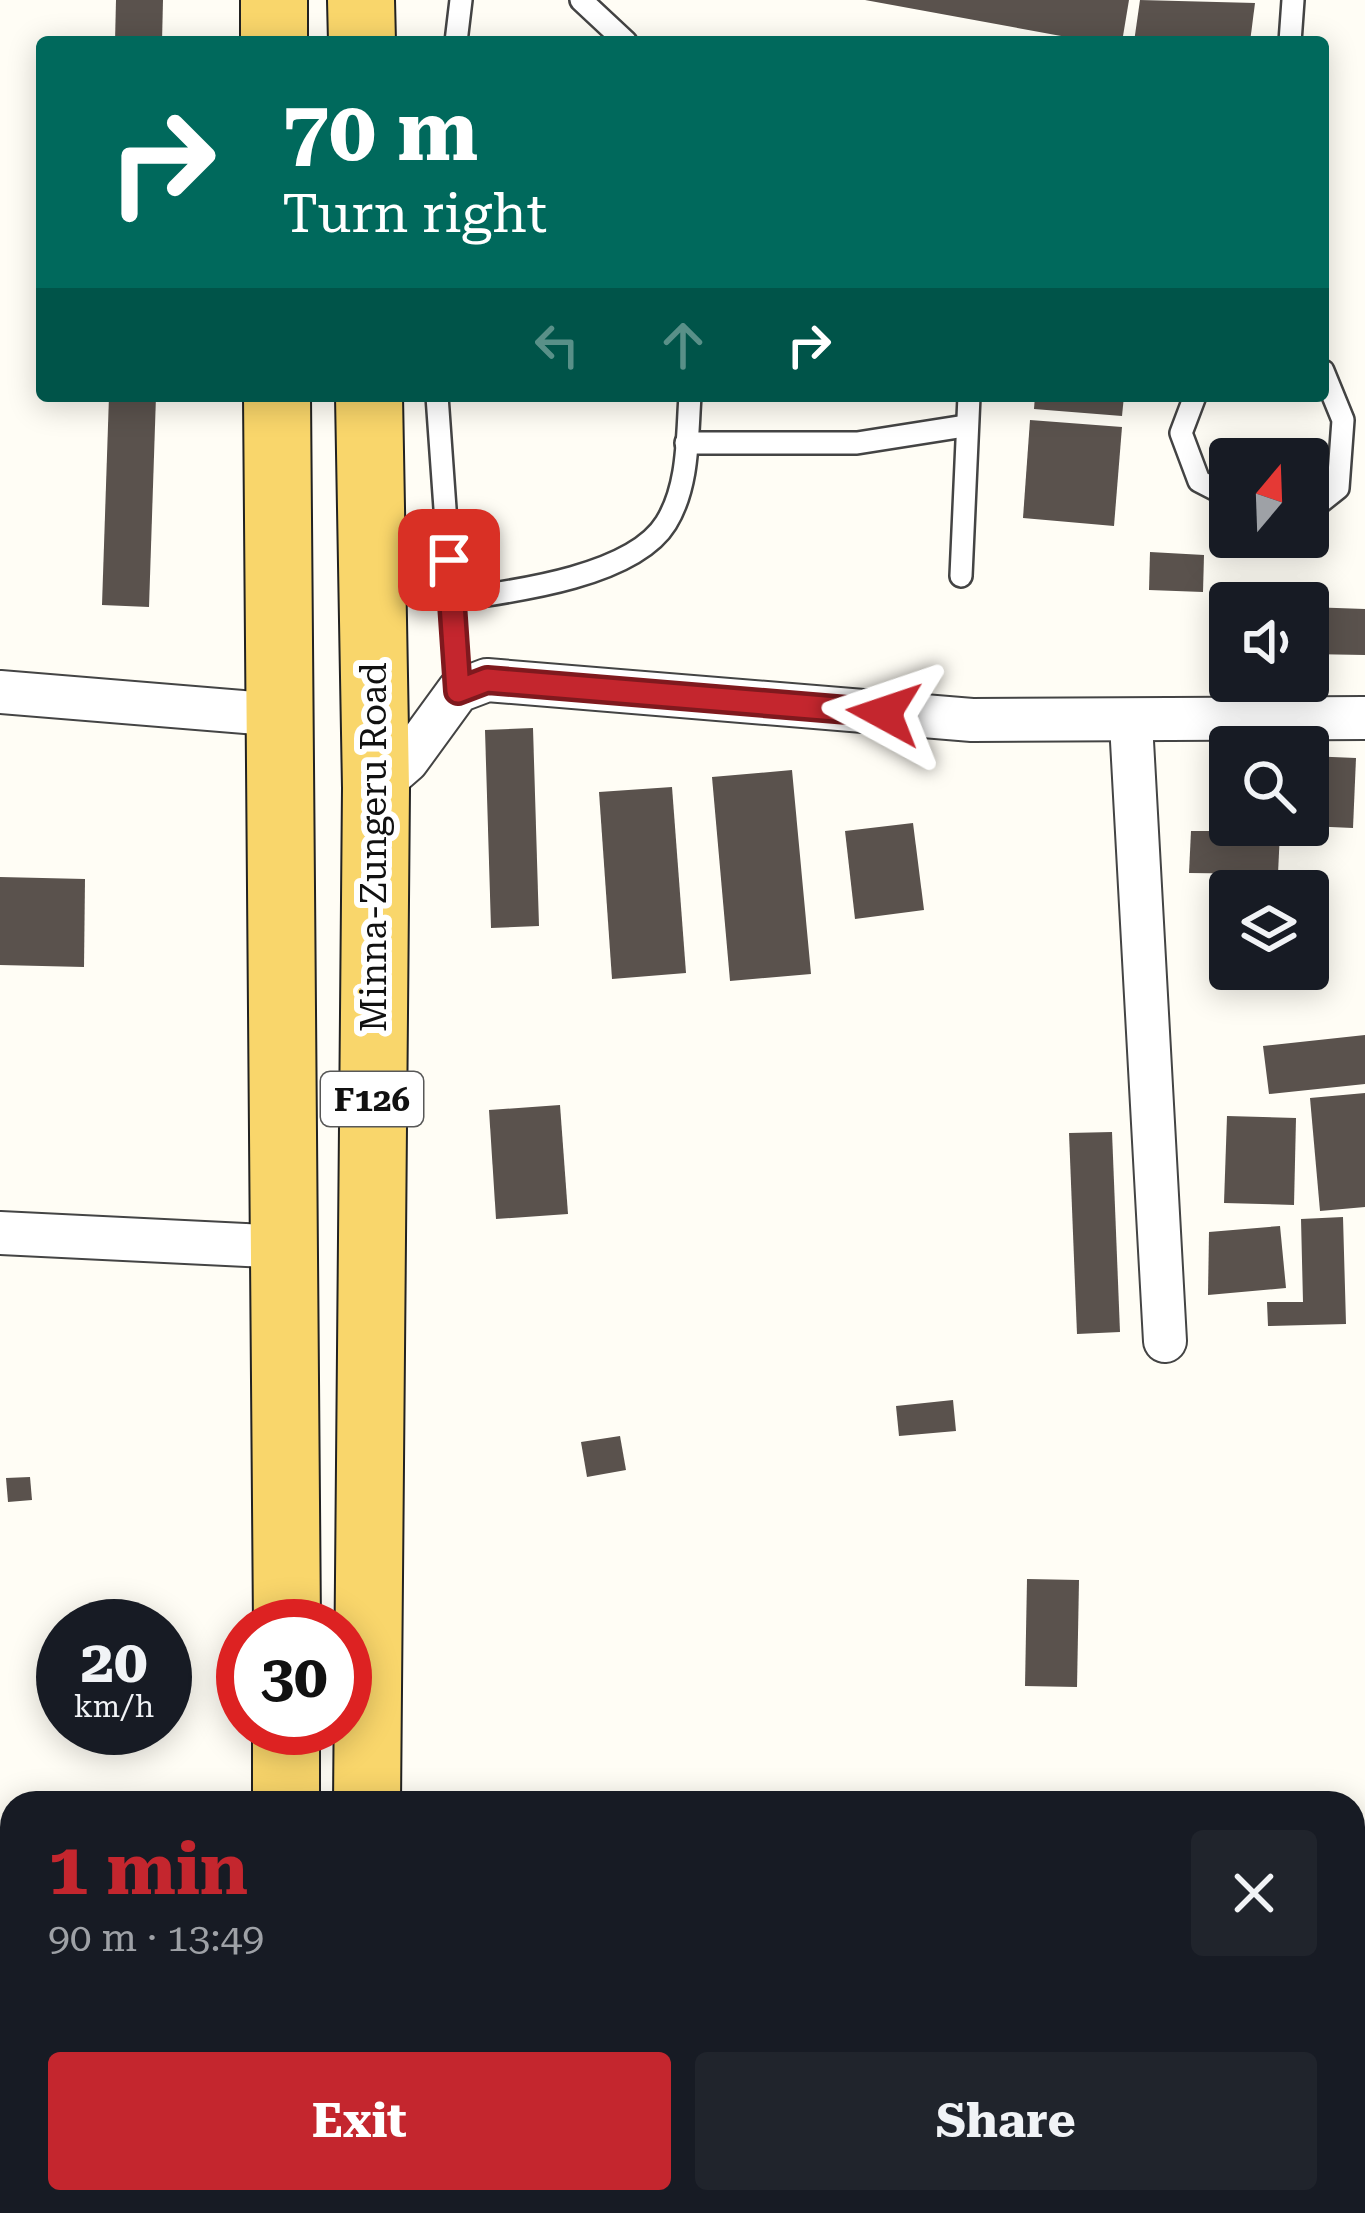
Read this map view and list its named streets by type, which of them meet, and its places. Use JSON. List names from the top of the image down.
{
  "streets": {
    "main road": ["Minna-Zungeru Road", "F126"]
  },
  "north": "top",
  "page": {
    "turn": ["70 m", "Turn right"],
    "speed": "20 km/h",
    "limit": "30",
    "heading": ["1 min", "90 m · 13:49"],
    "buttons": ["Exit", "Share"]
  }
}
